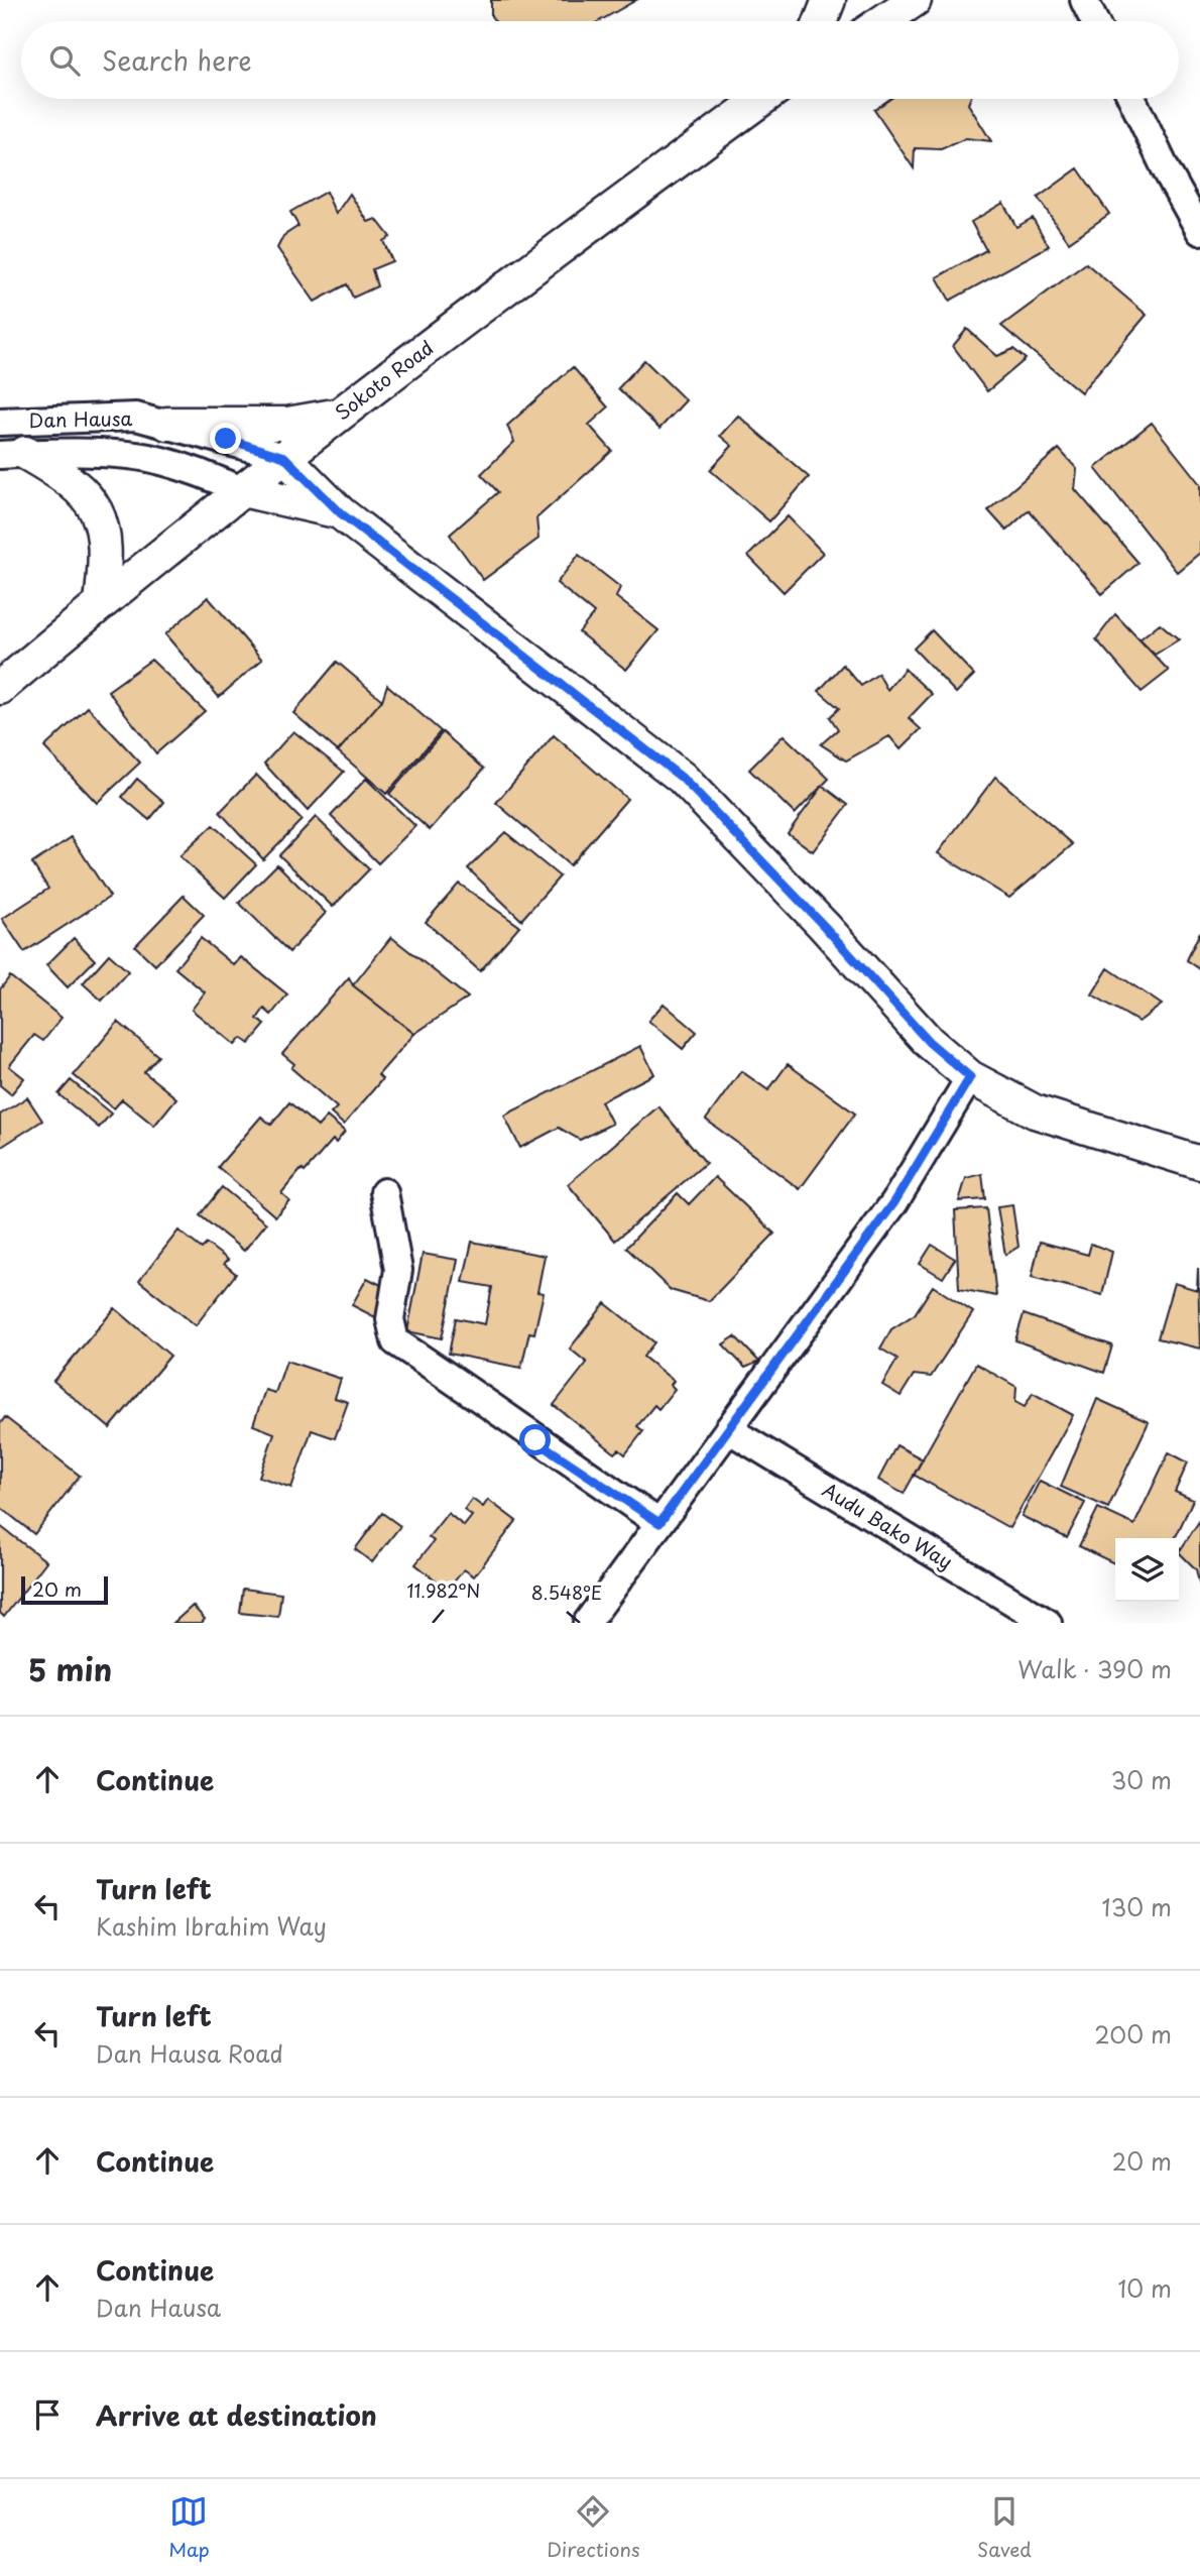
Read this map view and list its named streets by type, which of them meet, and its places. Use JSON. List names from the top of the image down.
{
  "streets": {
    "street": ["Sokoto Road", "Dan Hausa", "Audu Bako Way"]
  },
  "crossings": [
    ["Sokoto Road", "Dan Hausa"]
  ],
  "scale_bar": "20 m",
  "page": {
    "search": "Search here",
    "scale": "20 m",
    "heading": ["5 min", "Walk · 390 m"],
    "list": [
      ["Continue", "30 m"],
      ["Turn left", "Kashim Ibrahim Way", "130 m"],
      ["Turn left", "Dan Hausa Road", "200 m"],
      ["Continue", "20 m"],
      ["Continue", "Dan Hausa", "10 m"],
      "Arrive at destination"
    ],
    "nav": ["Map", "Directions", "Saved"]
  },
  "coordinates": ["11.982°N", "8.548°E"]
}
